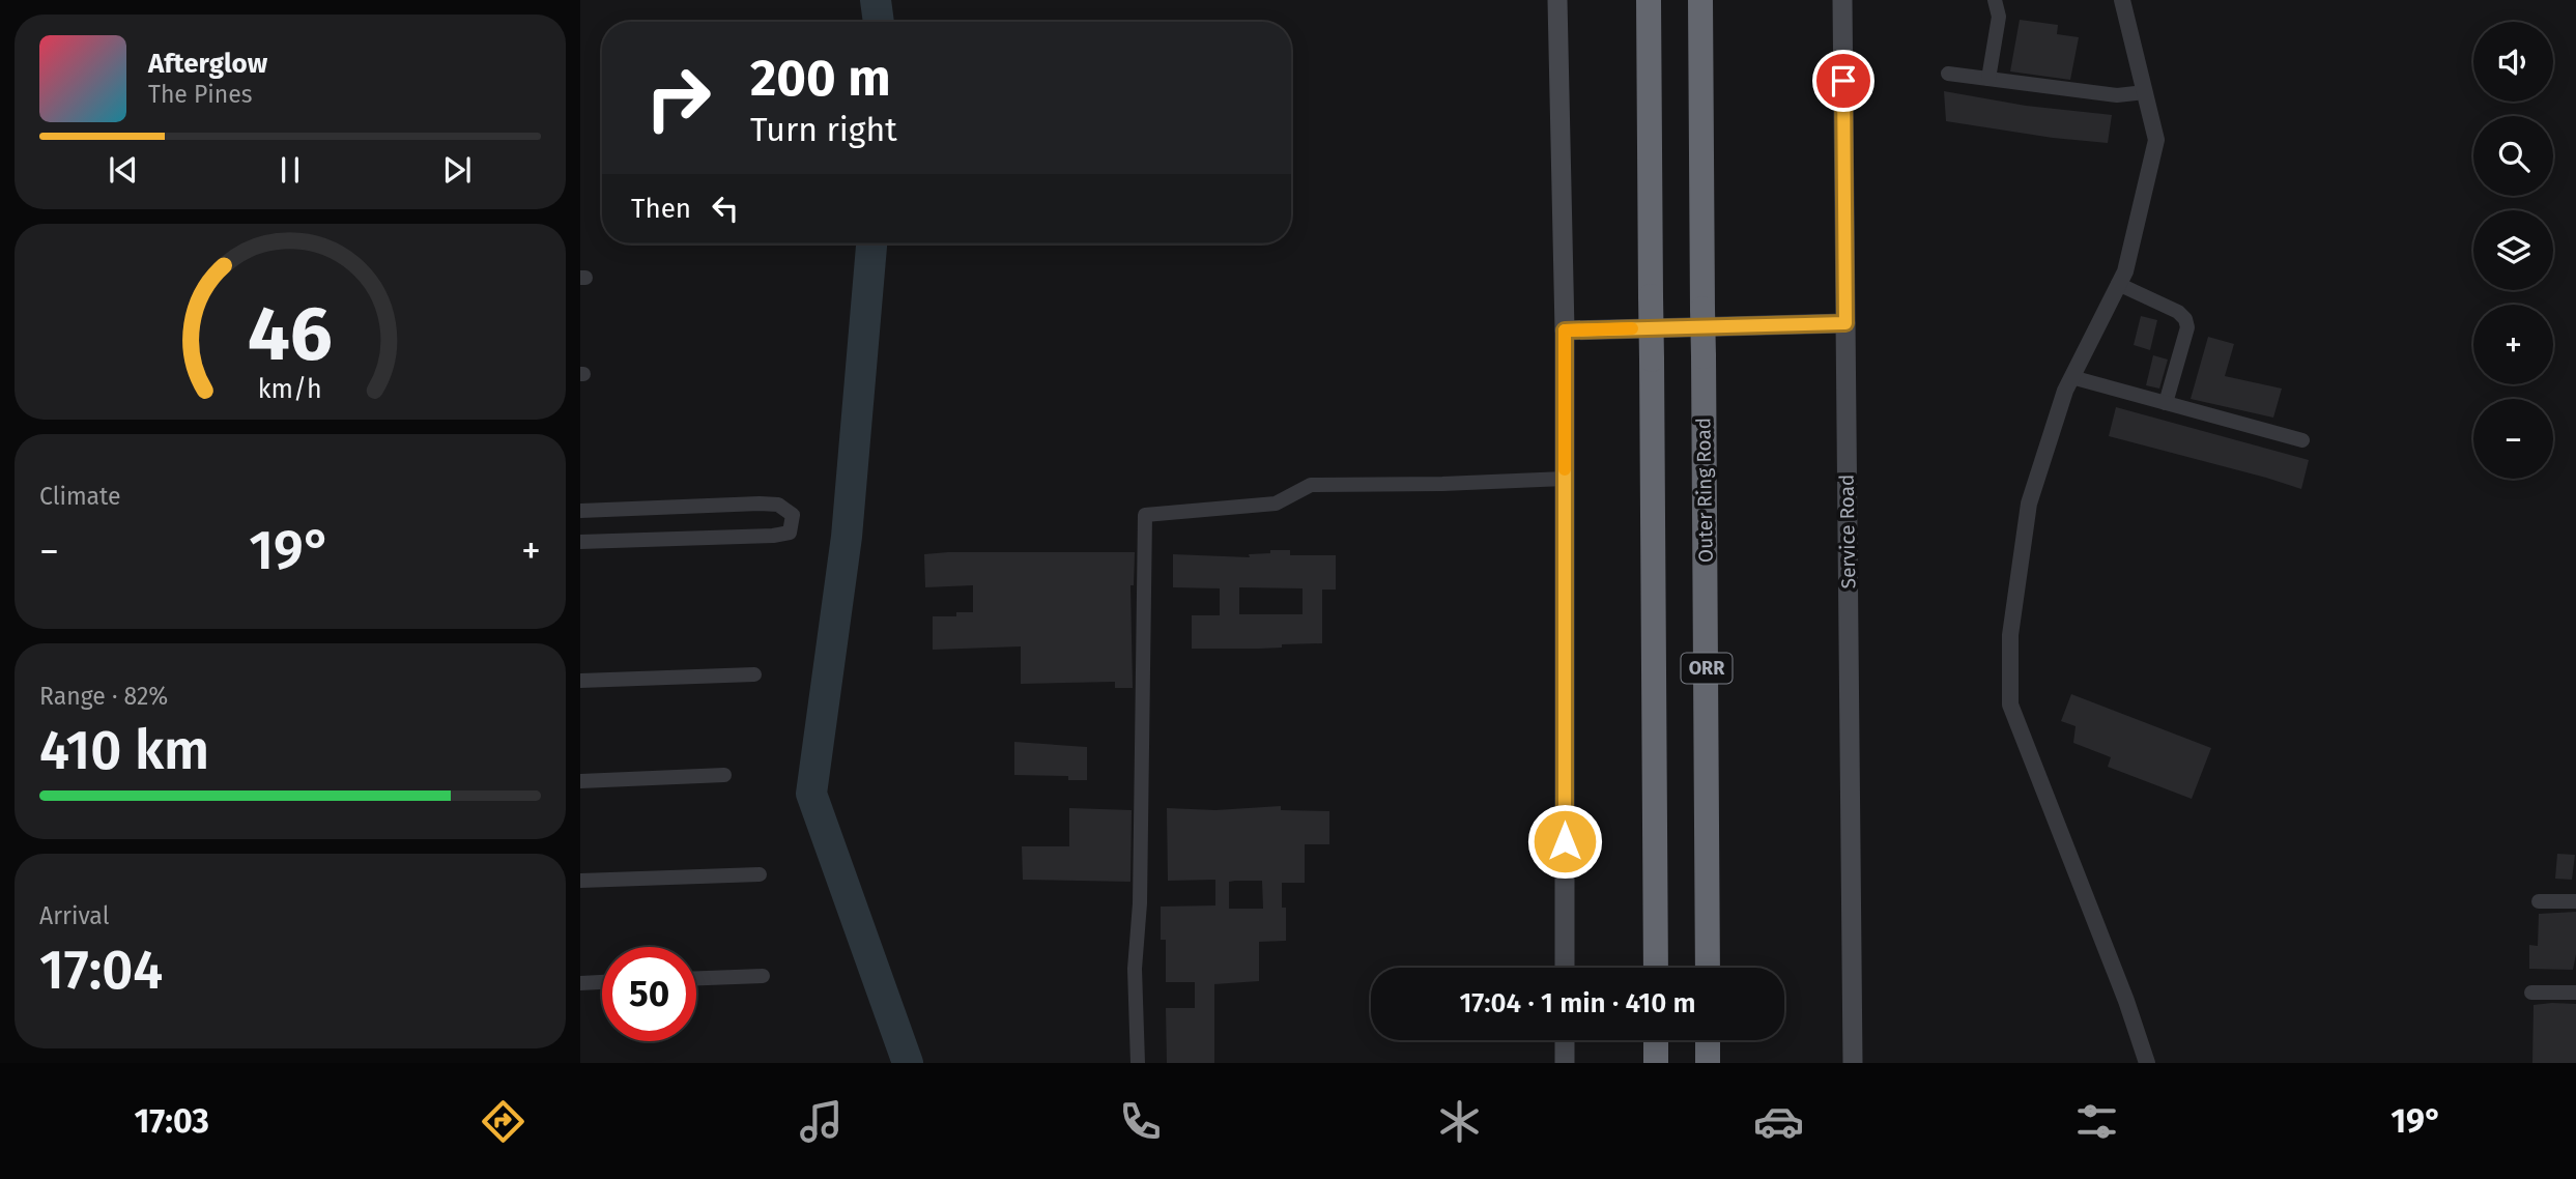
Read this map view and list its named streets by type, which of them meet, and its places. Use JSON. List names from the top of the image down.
{
  "streets": {
    "highway": ["Outer Ring Road", "ORR"],
    "main road": ["Service Road"]
  },
  "page": {
    "map_buttons": ["+", "−"],
    "turn": ["200 m", "Turn right"],
    "song": ["Afterglow", "The Pines"],
    "then": "Then",
    "tile": [
      "Climate",
      ["Range · 82%", "410 km"],
      ["Arrival", "17:04"]
    ],
    "heat": ["−", "19°", "+"],
    "limit": "50",
    "trip": "17:04 · 1 min · 410 m",
    "tabs": ["17:03", "19°"],
    "gauge": ["46", "km/h"]
  }
}
